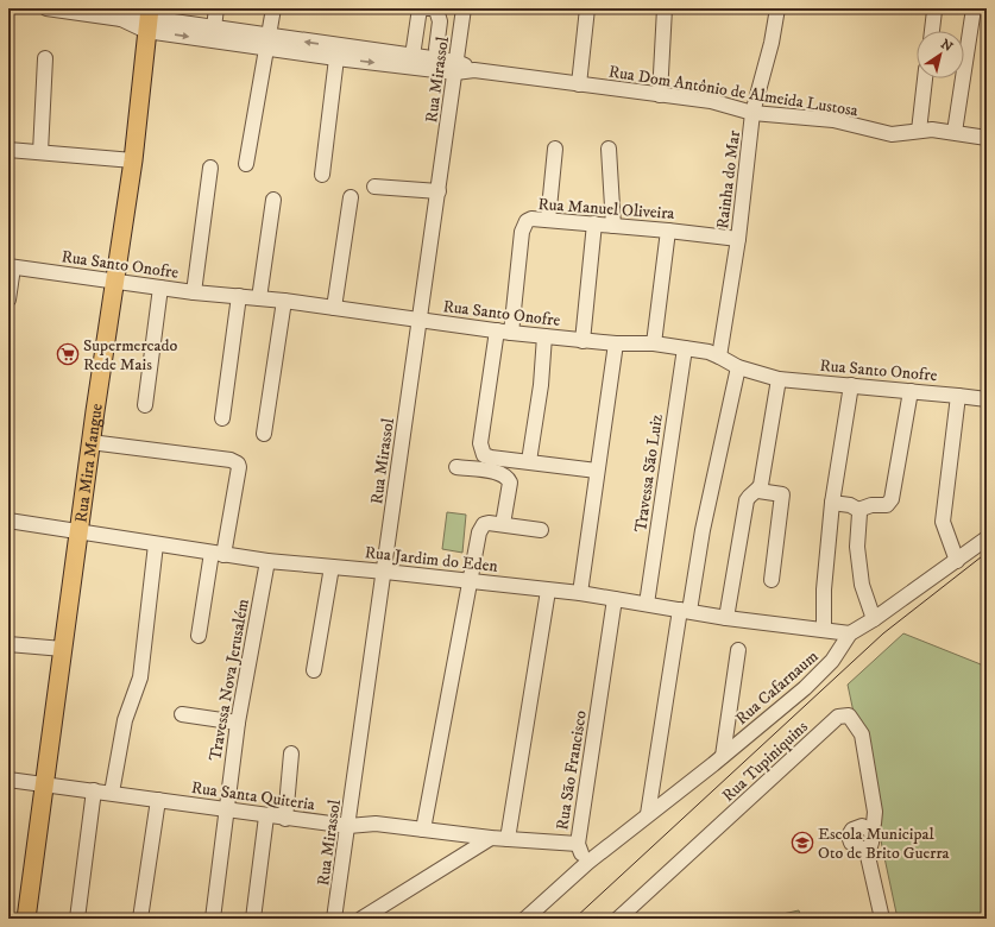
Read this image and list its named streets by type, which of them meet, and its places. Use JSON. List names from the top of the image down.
{
  "streets": {
    "main road": ["Rua Mira Mangue"],
    "street": [
      "Rua Mirassol",
      "Rua Dom Antônio de Almeida Lustosa",
      "Rainha do Mar",
      "Rua Manuel Oliveira",
      "Rua Santo Onofre",
      "Travessa São Luiz",
      "Rua Jardim do Eden",
      "Travessa Nova Jerusalém",
      "Rua Cafarnaum",
      "Rua Tupiniquins",
      "Rua São Francisco",
      "Rua Santa Quiteria"
    ]
  },
  "crossings": [
    ["Rua Mirassol", "Rua Dom Antônio de Almeida Lustosa"],
    ["Rua Mirassol", "Rua Santo Onofre"],
    ["Rua Mirassol", "Rua Jardim do Eden"],
    ["Rua Mirassol", "Rua Santa Quiteria"],
    ["Rua Dom Antônio de Almeida Lustosa", "Rainha do Mar"],
    ["Rua Dom Antônio de Almeida Lustosa", "Rua Mira Mangue"],
    ["Rainha do Mar", "Rua Manuel Oliveira"],
    ["Rainha do Mar", "Rua Santo Onofre"],
    ["Rua Manuel Oliveira", "Rua Santo Onofre"],
    ["Rua Santo Onofre", "Rua Mira Mangue"],
    ["Rua Santo Onofre", "Travessa São Luiz"],
    ["Rua Mira Mangue", "Rua Jardim do Eden"],
    ["Rua Mira Mangue", "Rua Santa Quiteria"],
    ["Travessa São Luiz", "Rua Jardim do Eden"],
    ["Rua Jardim do Eden", "Travessa Nova Jerusalém"],
    ["Rua Jardim do Eden", "Rua Cafarnaum"],
    ["Rua Jardim do Eden", "Rua São Francisco"],
    ["Travessa Nova Jerusalém", "Rua Santa Quiteria"],
    ["Rua Cafarnaum", "Rua São Francisco"],
    ["Rua São Francisco", "Rua Santa Quiteria"]
  ],
  "places": {
    "supermarket": ["Supermercado Rede Mais"],
    "school or university": ["Escola Municipal Oto de Brito Guerra"]
  },
  "north": "top right"
}
